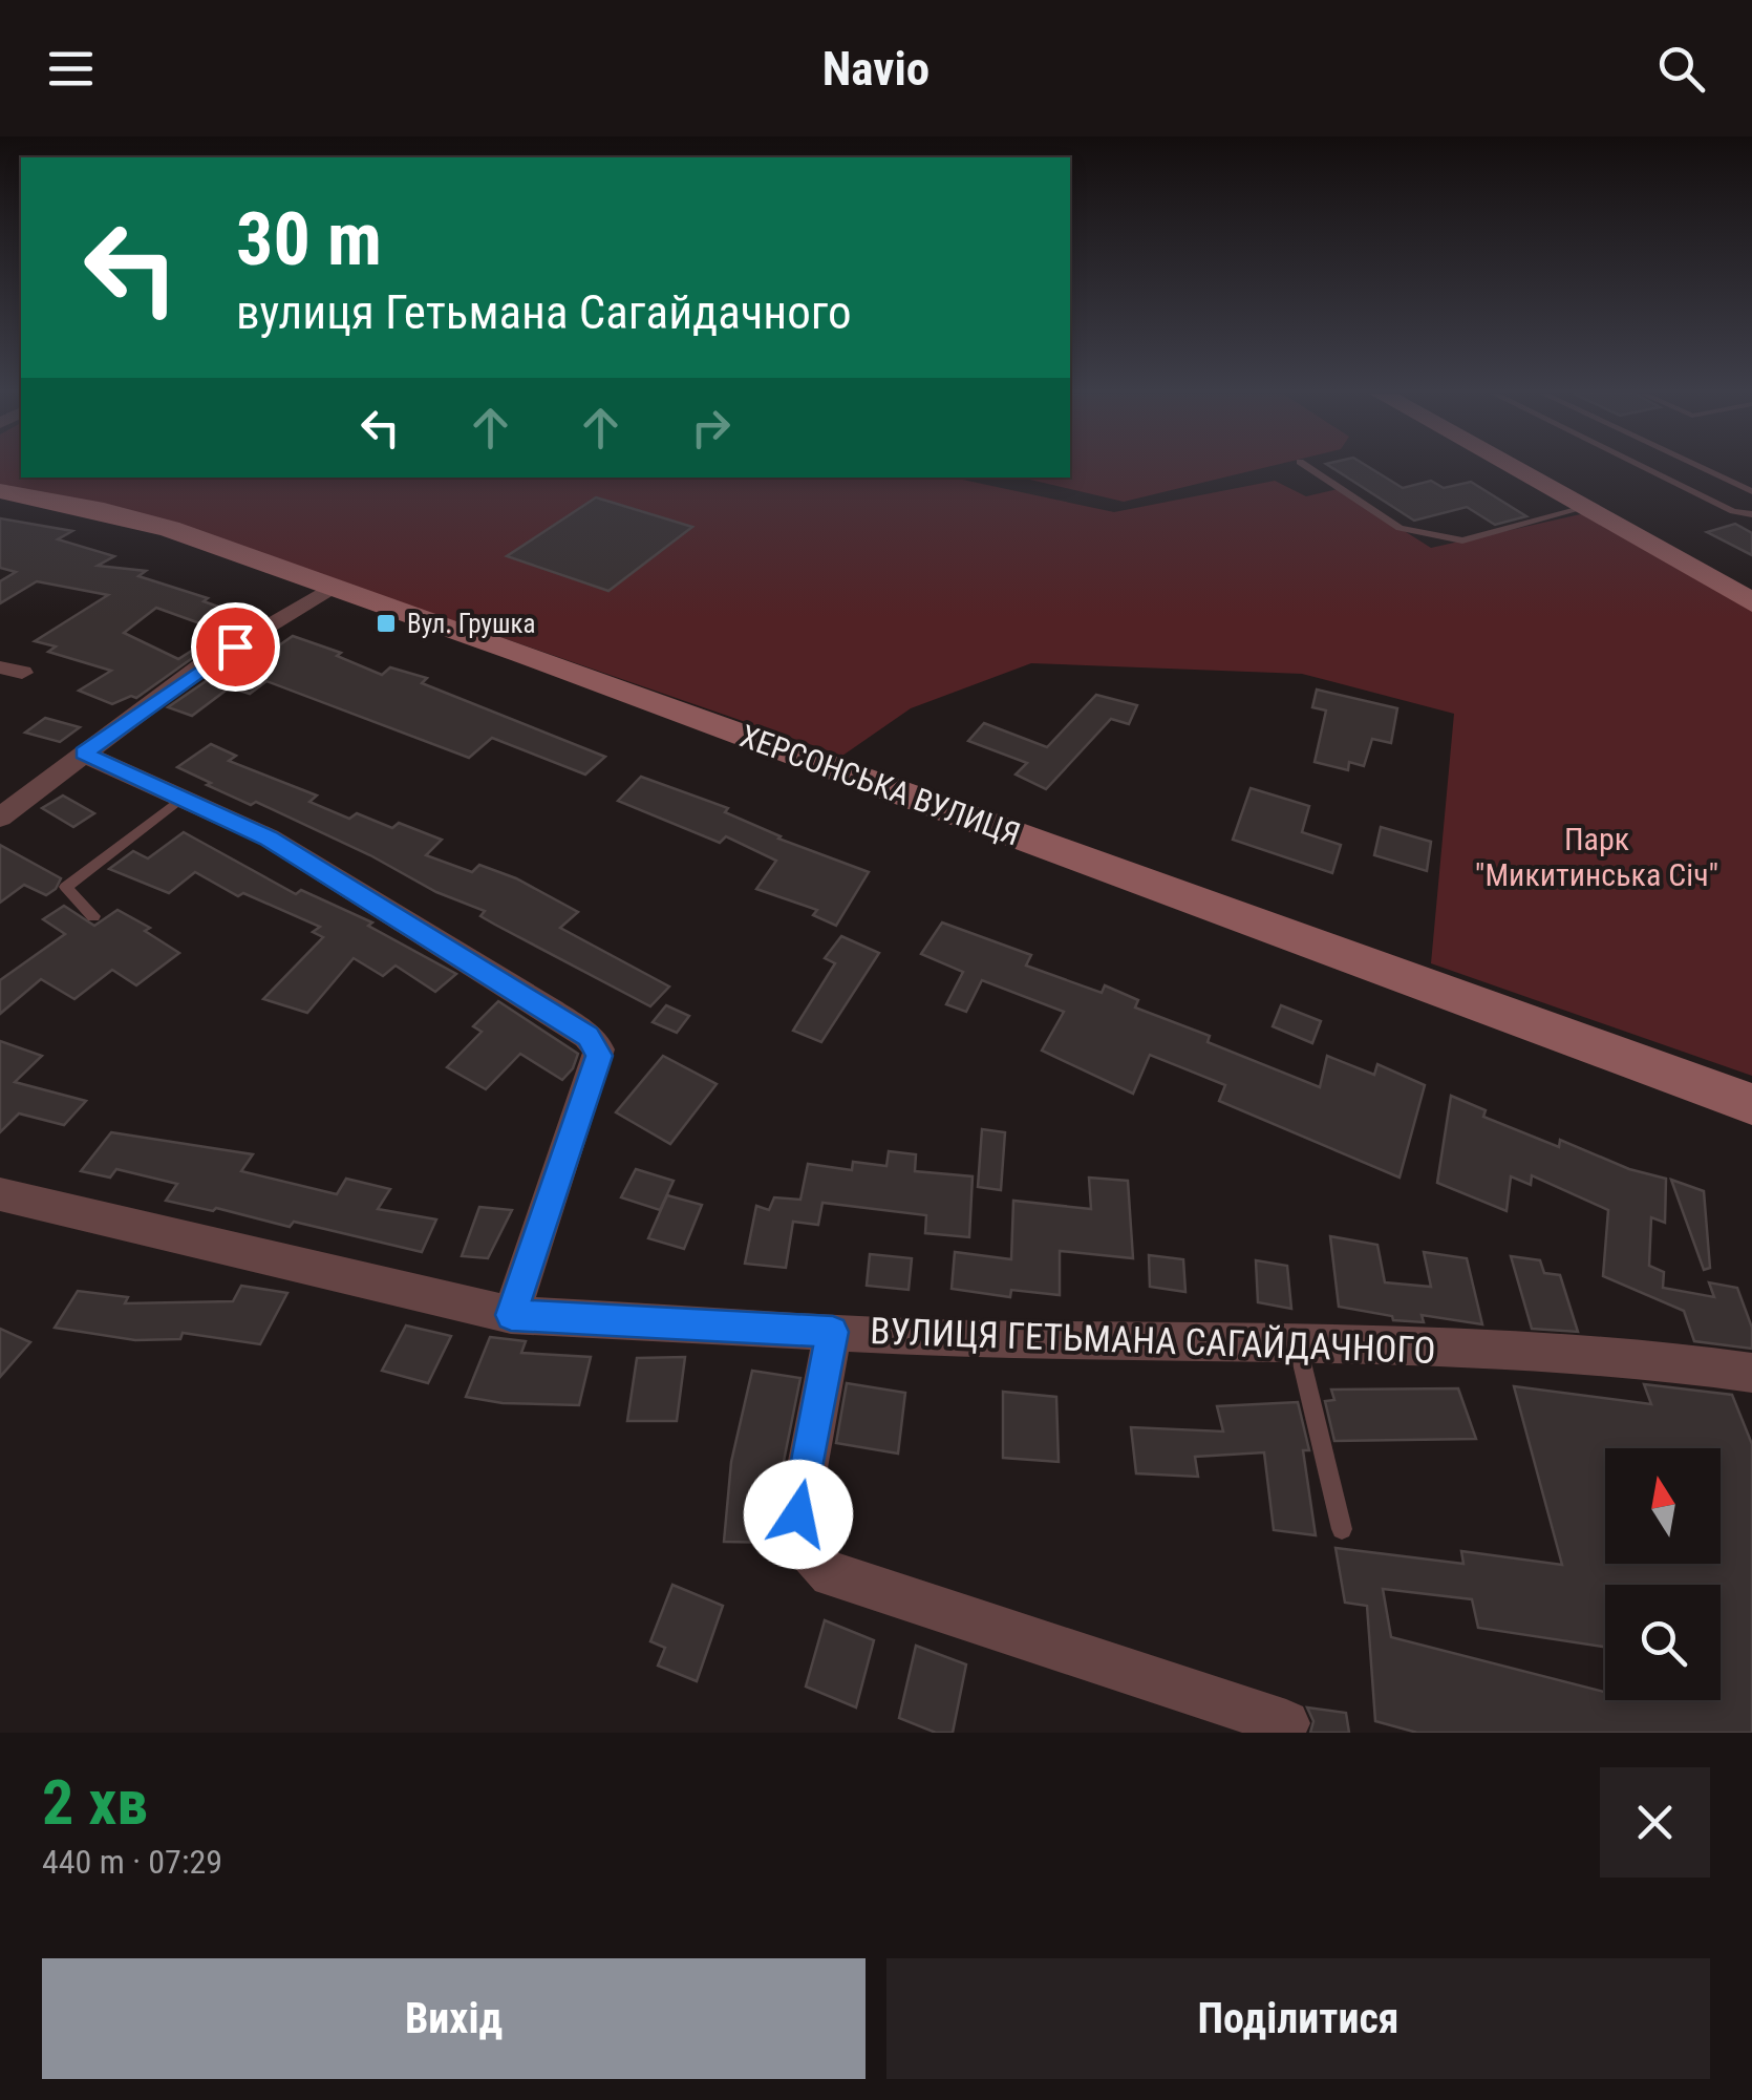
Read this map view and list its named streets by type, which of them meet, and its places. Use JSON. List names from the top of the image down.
{
  "streets": {
    "main road": ["ХЕРСОНСЬКА ВУЛИЦЯ"],
    "street": ["ВУЛИЦЯ ГЕТЬМАНА САГАЙДАЧНОГО"]
  },
  "parks": ["Парк \"Микитинська Січ\""],
  "places": {
    "transit": ["Вул. Грушка"]
  },
  "north": "top",
  "page": {
    "header": "Navio",
    "turn": ["30 m", "вулиця Гетьмана Сагайдачного"],
    "heading": ["2 хв", "440 m · 07:29"],
    "buttons": ["Вихід", "Поділитися"]
  }
}
